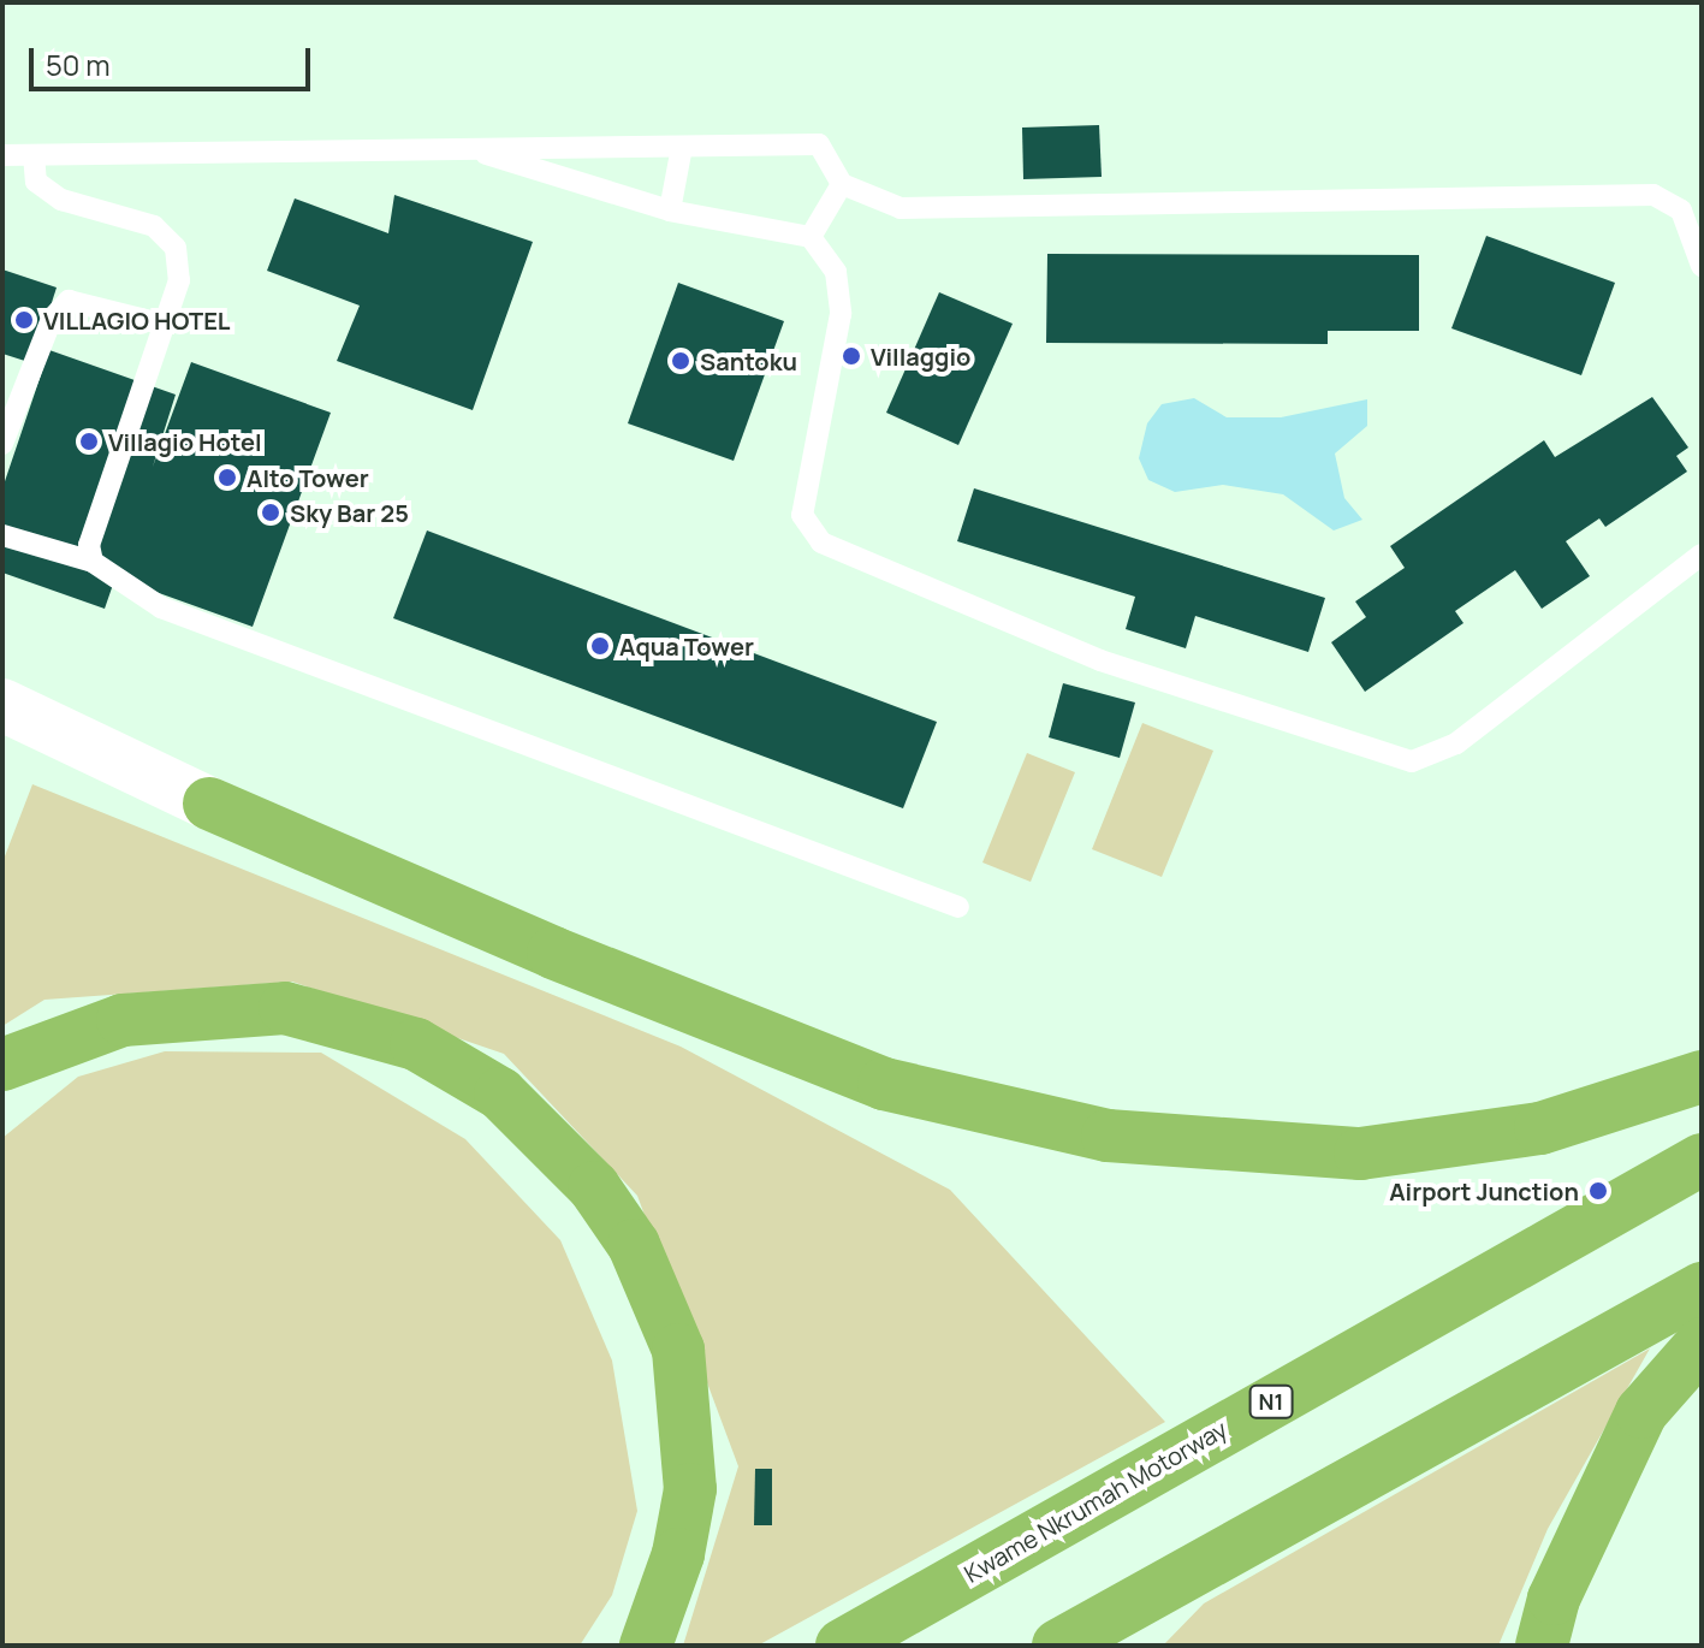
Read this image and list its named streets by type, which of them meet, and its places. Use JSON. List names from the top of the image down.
{
  "streets": {
    "highway": ["N1", "Kwame Nkrumah Motorway"]
  },
  "places": [
    "VILLAGIO HOTEL",
    "Villaggio",
    "Santoku",
    "Villagio Hotel",
    "Alto Tower",
    "Sky Bar 25",
    "Aqua Tower",
    "Airport Junction"
  ],
  "scale_bar": "50 m"
}
